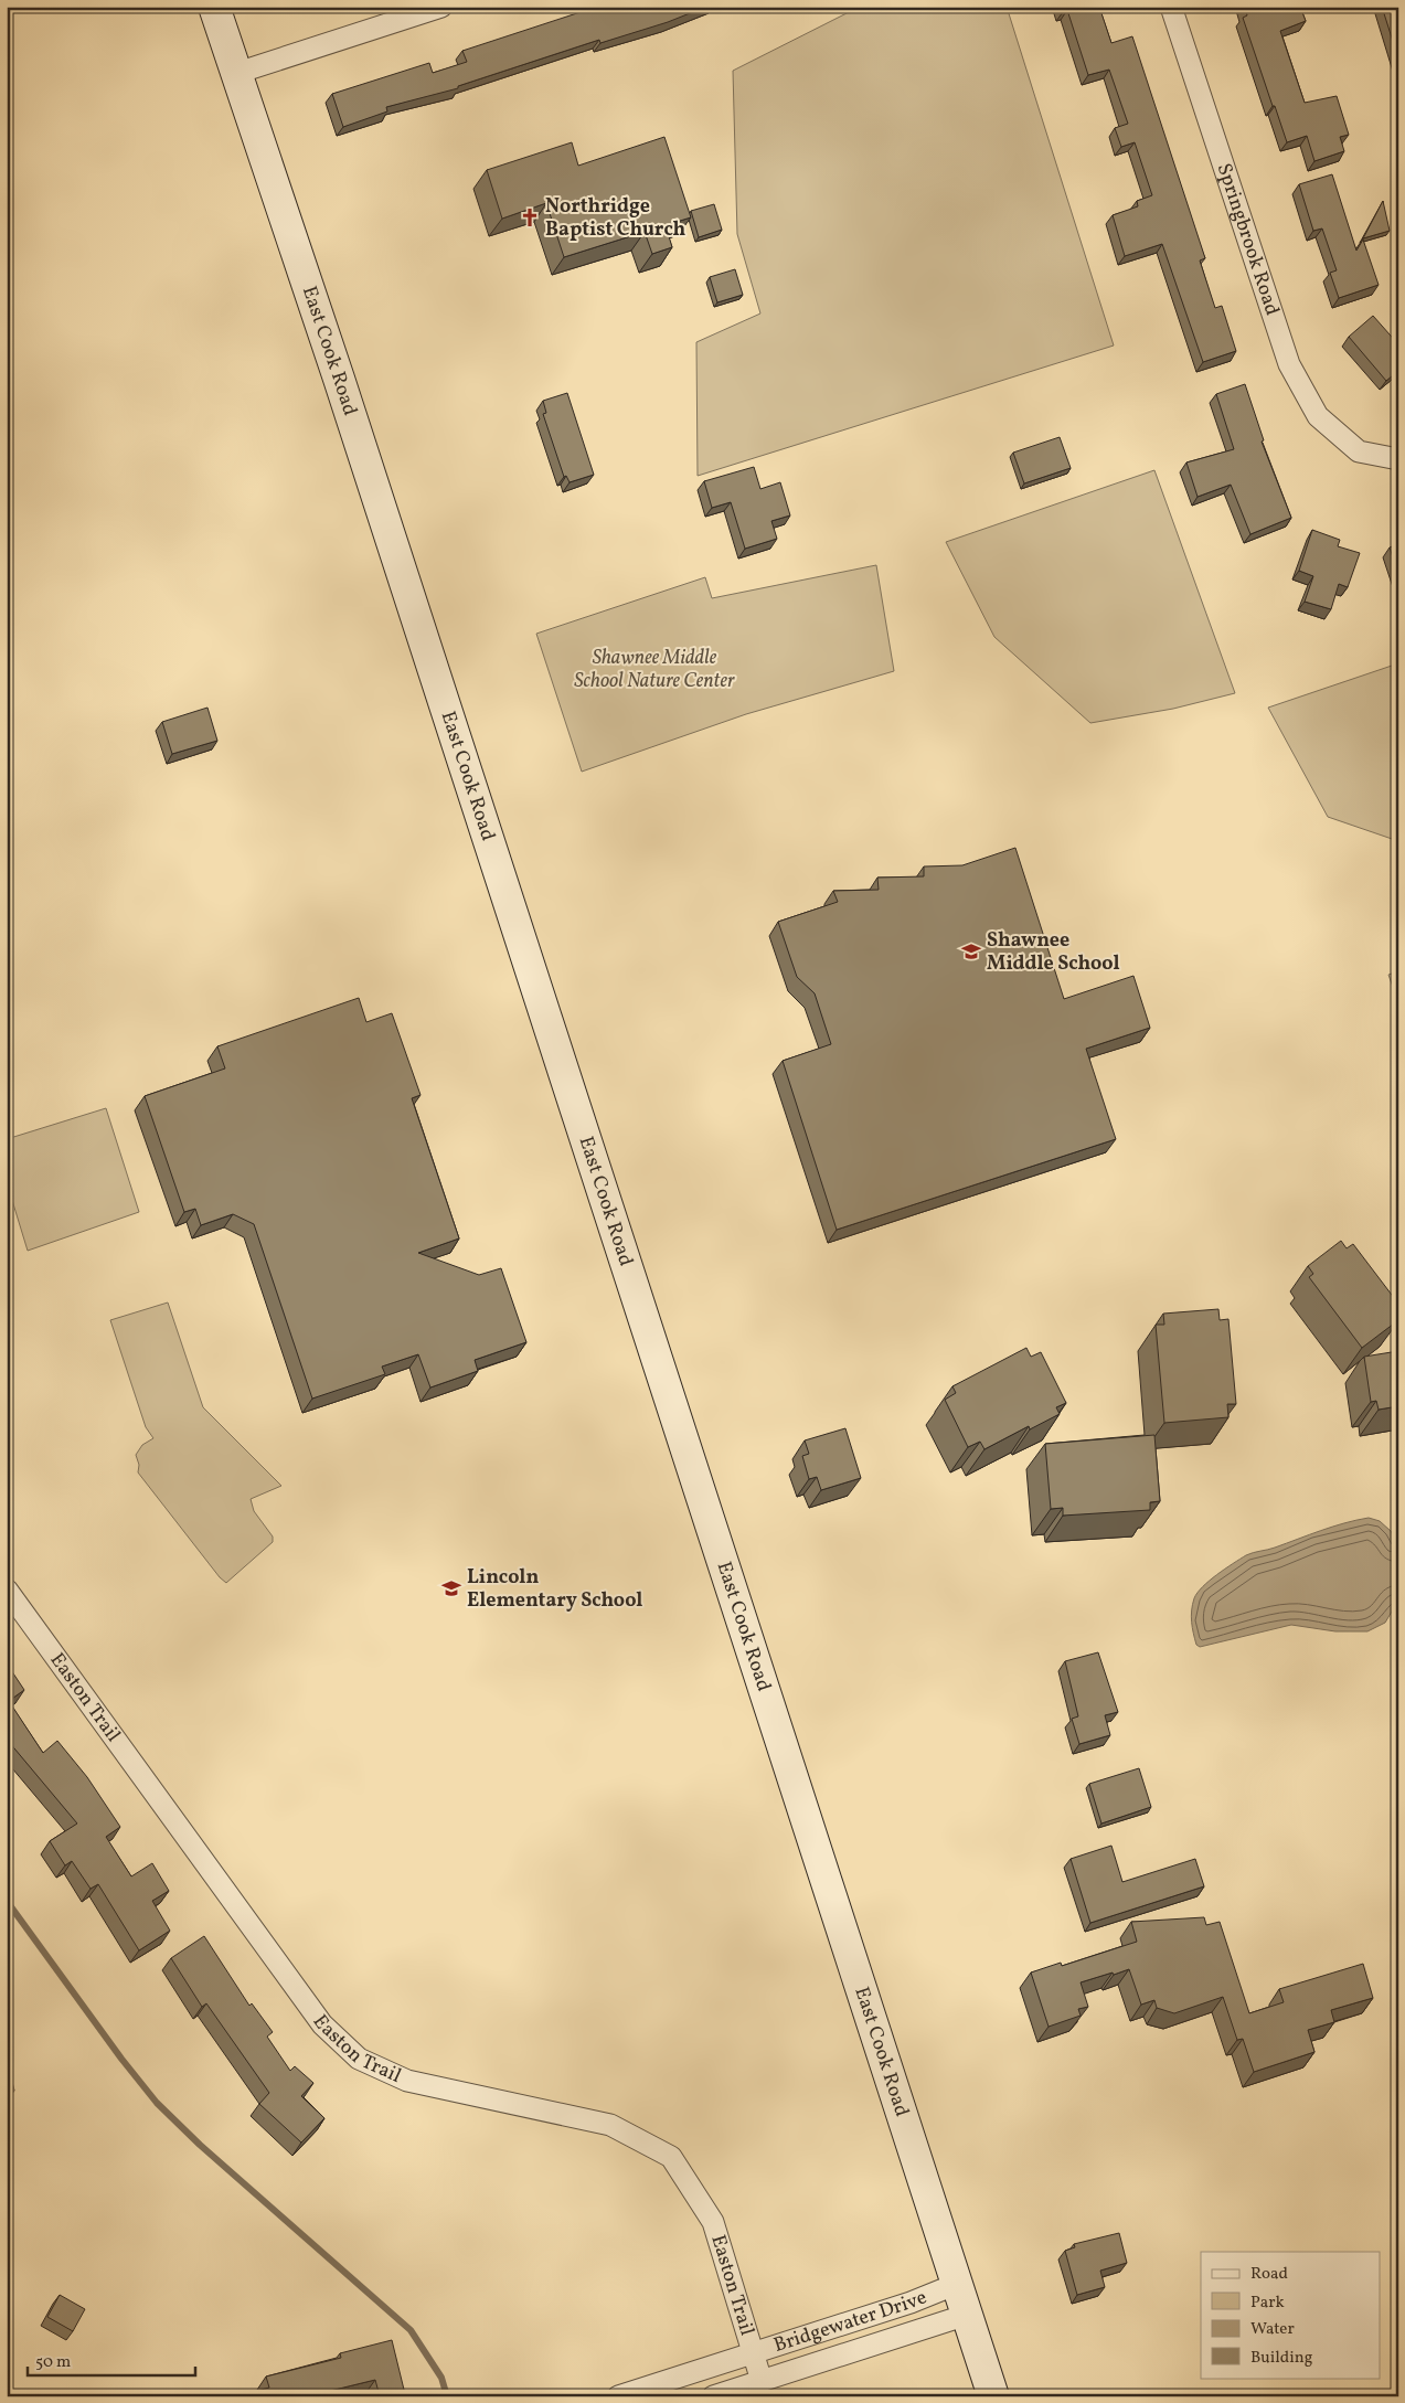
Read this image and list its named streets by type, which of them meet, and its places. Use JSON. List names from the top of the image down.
{
  "streets": {
    "main road": ["East Cook Road"],
    "street": ["Springbrook Road", "Easton Trail", "Bridgewater Drive"]
  },
  "crossings": [
    ["East Cook Road", "Bridgewater Drive"],
    ["Easton Trail", "Bridgewater Drive"]
  ],
  "parks": ["Shawnee Middle School Nature Center"],
  "places": {
    "church": ["Northridge Baptist Church"],
    "school or university": ["Shawnee Middle School", "Lincoln Elementary School"]
  },
  "legend": [
    "Road",
    "Park",
    "Water",
    "Building"
  ],
  "scale_bar": "50 m"
}
